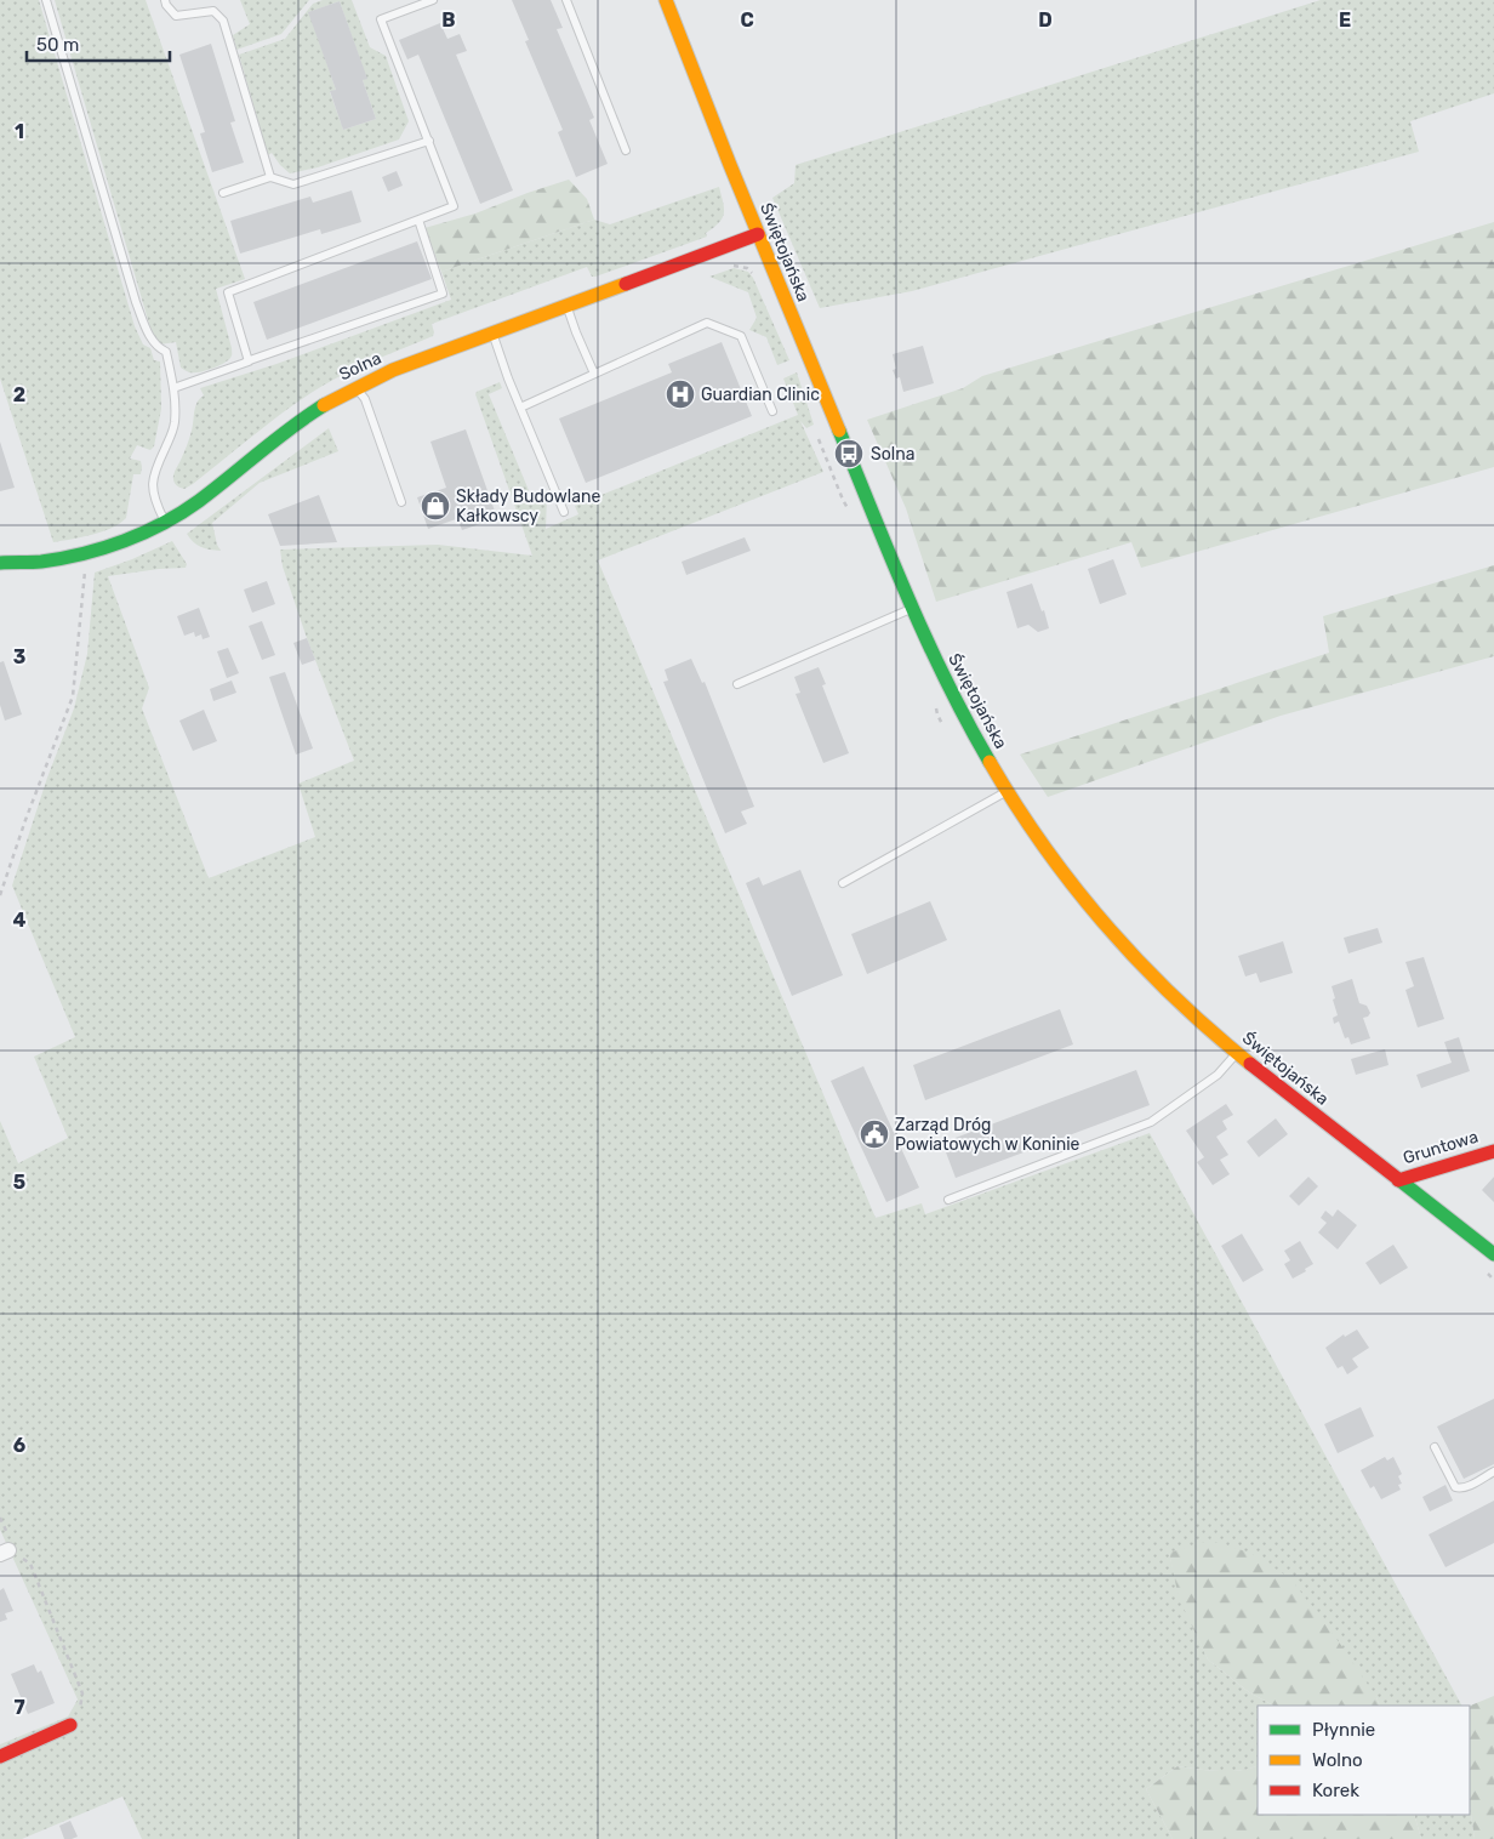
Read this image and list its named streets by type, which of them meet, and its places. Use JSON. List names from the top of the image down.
{
  "streets": {
    "street": ["Świętojańska", "Solna", "Gruntowa"]
  },
  "crossings": [
    ["Świętojańska", "Solna"],
    ["Świętojańska", "Gruntowa"]
  ],
  "places": {
    "hospital": ["Guardian Clinic"],
    "bus stop": ["Solna"],
    "shop": ["Składy Budowlane Kałkowscy"],
    "public building": ["Zarząd Dróg Powiatowych w Koninie"]
  },
  "legend": ["Płynnie", "Wolno", "Korek"],
  "scale_bar": "50 m",
  "grid": {
    "columns": [
      "B",
      "C",
      "D",
      "E"
    ],
    "rows": [
      "1",
      "2",
      "3",
      "4",
      "5",
      "6",
      "7"
    ]
  }
}
